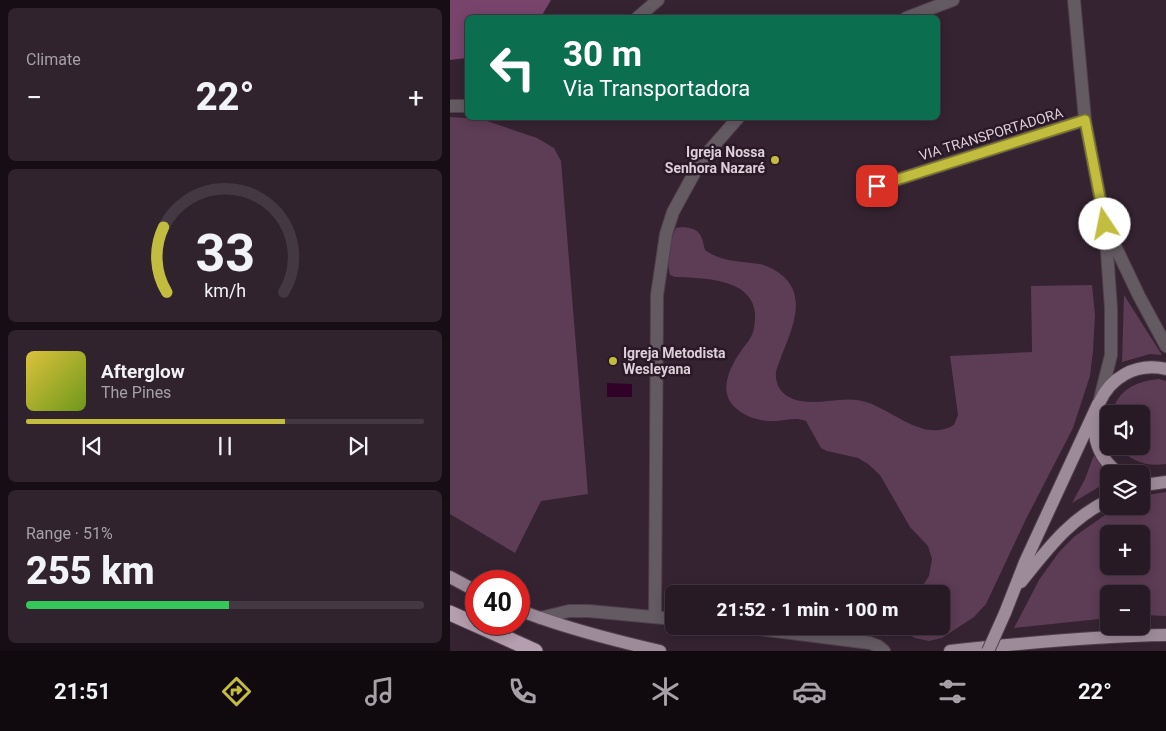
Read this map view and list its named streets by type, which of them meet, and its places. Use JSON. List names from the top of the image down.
{
  "streets": {
    "street": ["VIA TRANSPORTADORA"]
  },
  "places": ["Igreja Nossa Senhora Nazaré", "Igreja Metodista Wesleyana"],
  "page": {
    "tile": [
      "Climate",
      ["Range · 51%", "255 km"]
    ],
    "turn": ["30 m", "Via Transportadora"],
    "heat": ["−", "22°", "+"],
    "song": ["Afterglow", "The Pines"],
    "map_buttons": ["+", "−"],
    "limit": "40",
    "trip": "21:52 · 1 min · 100 m",
    "tabs": ["21:51", "22°"],
    "gauge": ["33", "km/h"]
  }
}
